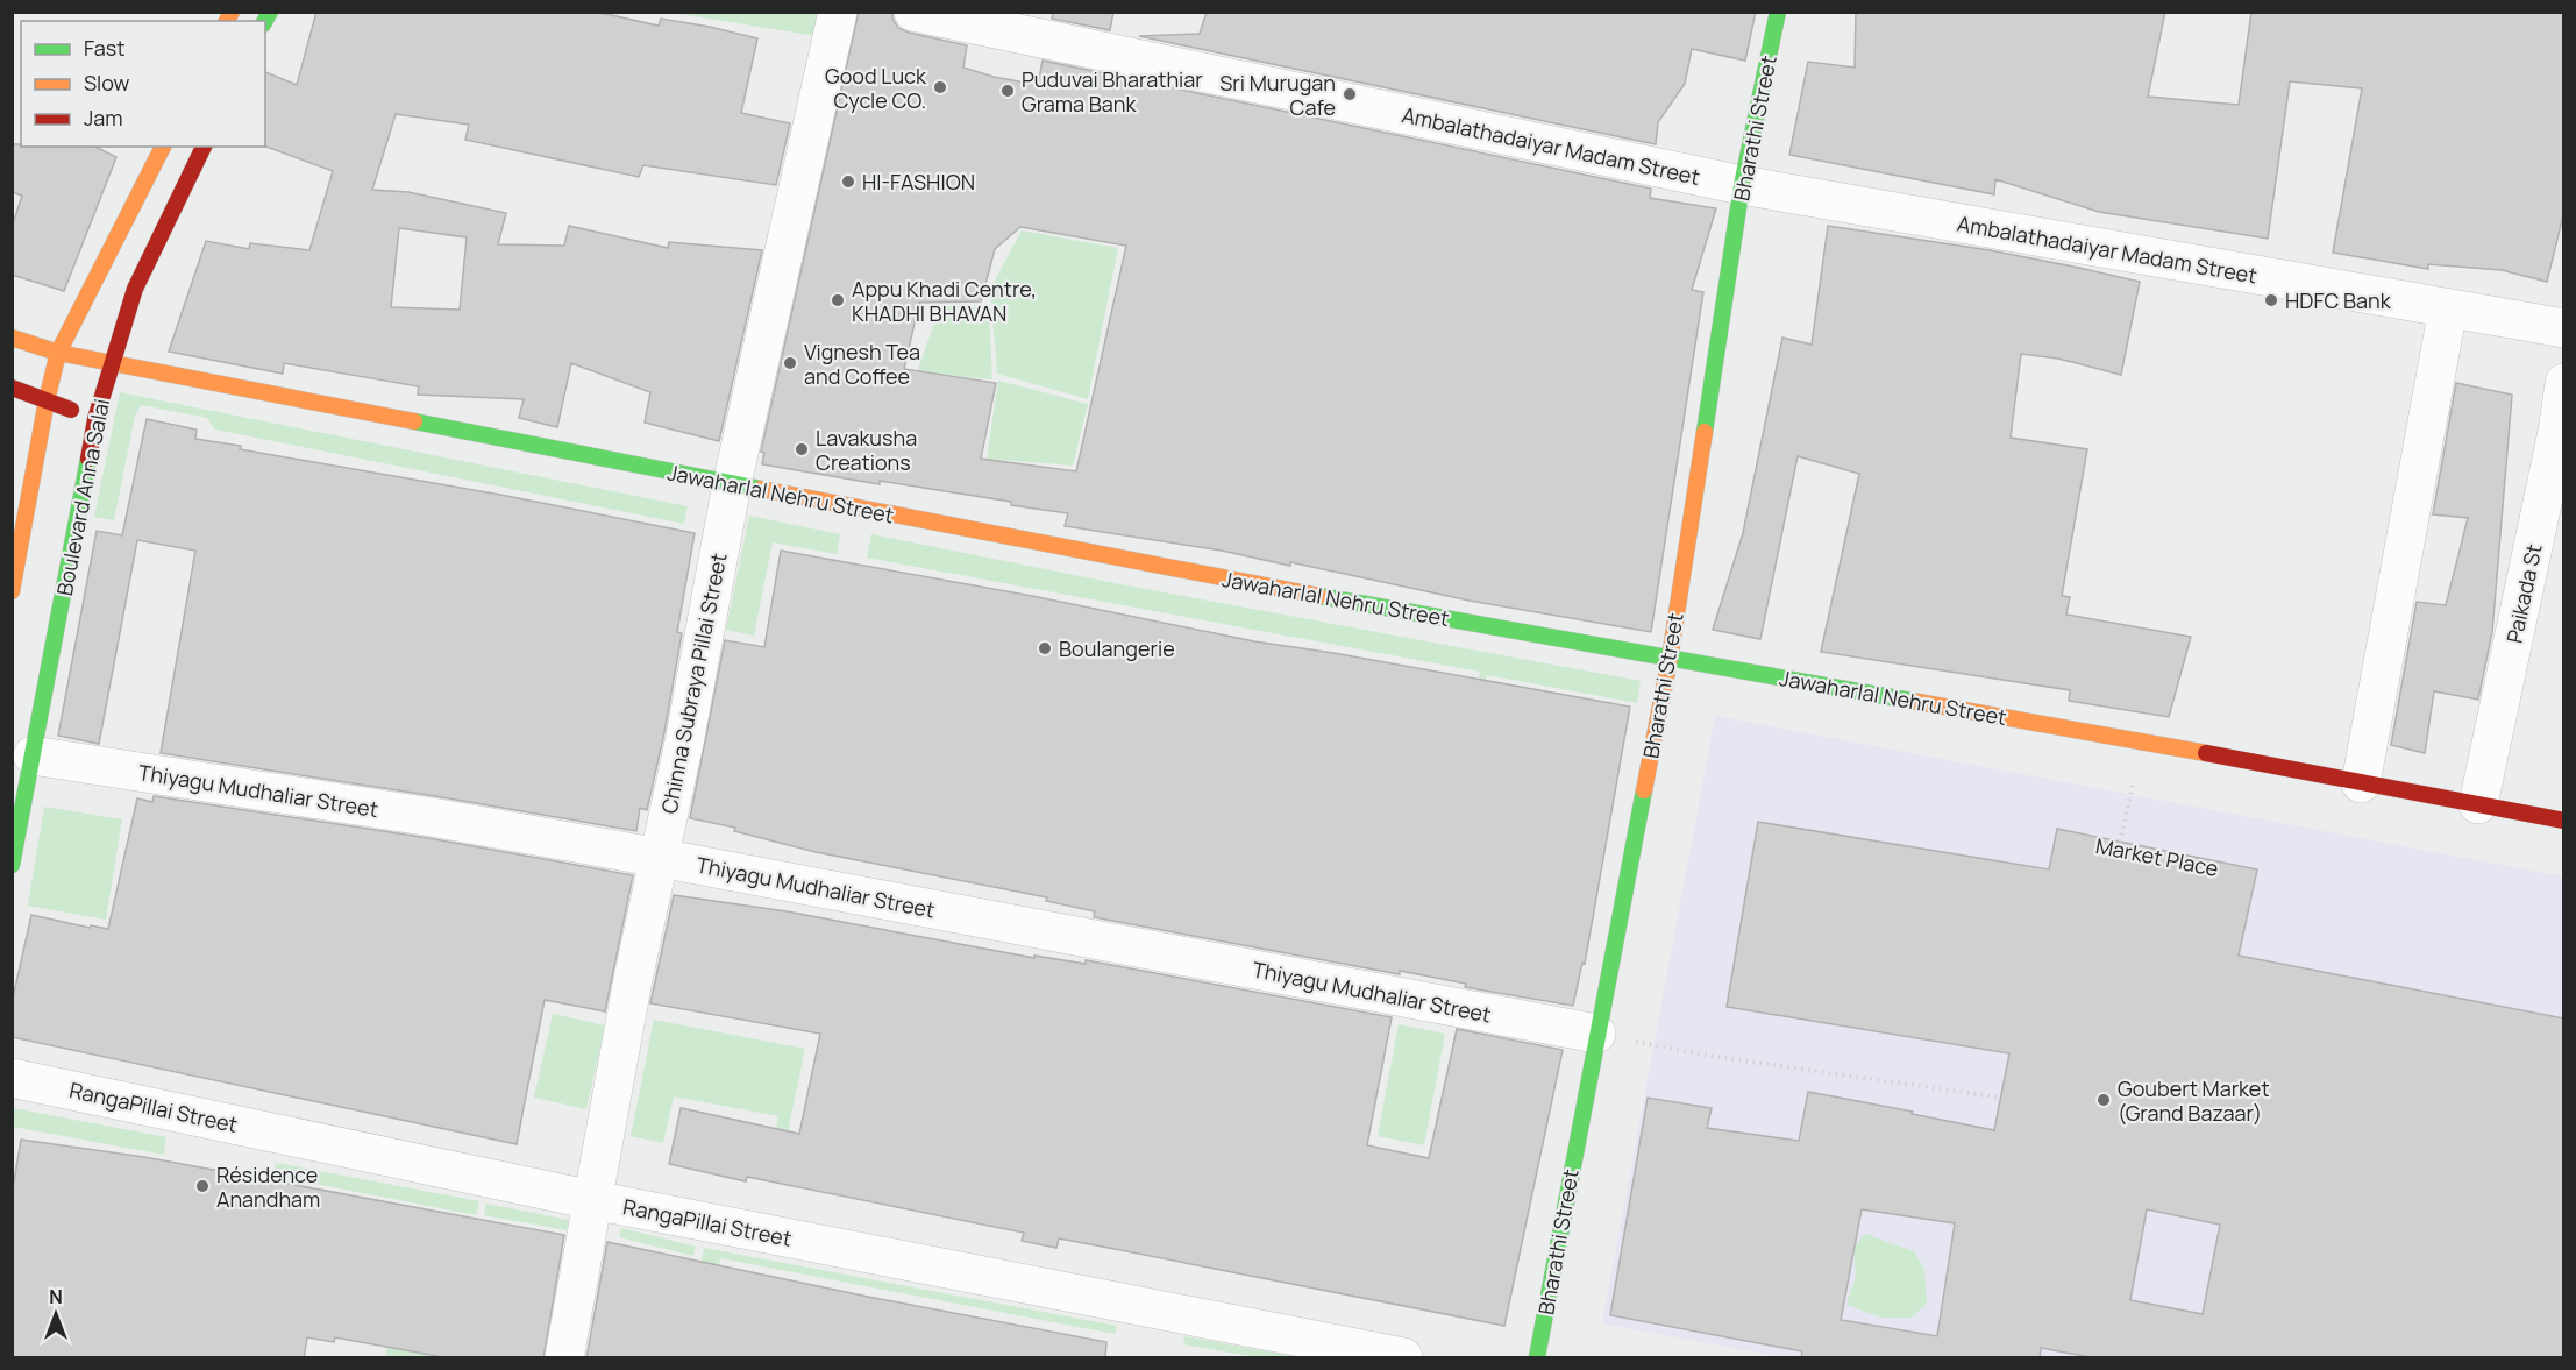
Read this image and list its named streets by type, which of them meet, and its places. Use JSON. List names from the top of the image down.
{
  "streets": {
    "street": [
      "Bharathi Street",
      "Ambalathadaiyar Madam Street",
      "Jawaharlal Nehru Street",
      "Boulevard Anna Salai",
      "Paikada St",
      "Chinna Subraya Pillai Street",
      "Thiyagu Mudhaliar Street",
      "RangaPillai Street"
    ],
    "path": ["Market Place"]
  },
  "crossings": [
    ["Bharathi Street", "Ambalathadaiyar Madam Street"],
    ["Bharathi Street", "Jawaharlal Nehru Street"],
    ["Bharathi Street", "Thiyagu Mudhaliar Street"],
    ["Jawaharlal Nehru Street", "Boulevard Anna Salai"],
    ["Jawaharlal Nehru Street", "Paikada St"],
    ["Jawaharlal Nehru Street", "Chinna Subraya Pillai Street"],
    ["Boulevard Anna Salai", "Thiyagu Mudhaliar Street"],
    ["Chinna Subraya Pillai Street", "Thiyagu Mudhaliar Street"],
    ["Chinna Subraya Pillai Street", "RangaPillai Street"]
  ],
  "places": [
    "Good Luck Cycle CO.",
    "Puduvai Bharathiar Grama Bank",
    "Sri Murugan Cafe",
    "HI-FASHION",
    "Appu Khadi Centre, KHADHI BHAVAN",
    "HDFC Bank",
    "Vignesh Tea and Coffee",
    "Lavakusha Creations",
    "Boulangerie",
    "Goubert Market (Grand Bazaar)",
    "Résidence Anandham"
  ],
  "legend": ["Fast", "Slow", "Jam"],
  "north": "top"
}
